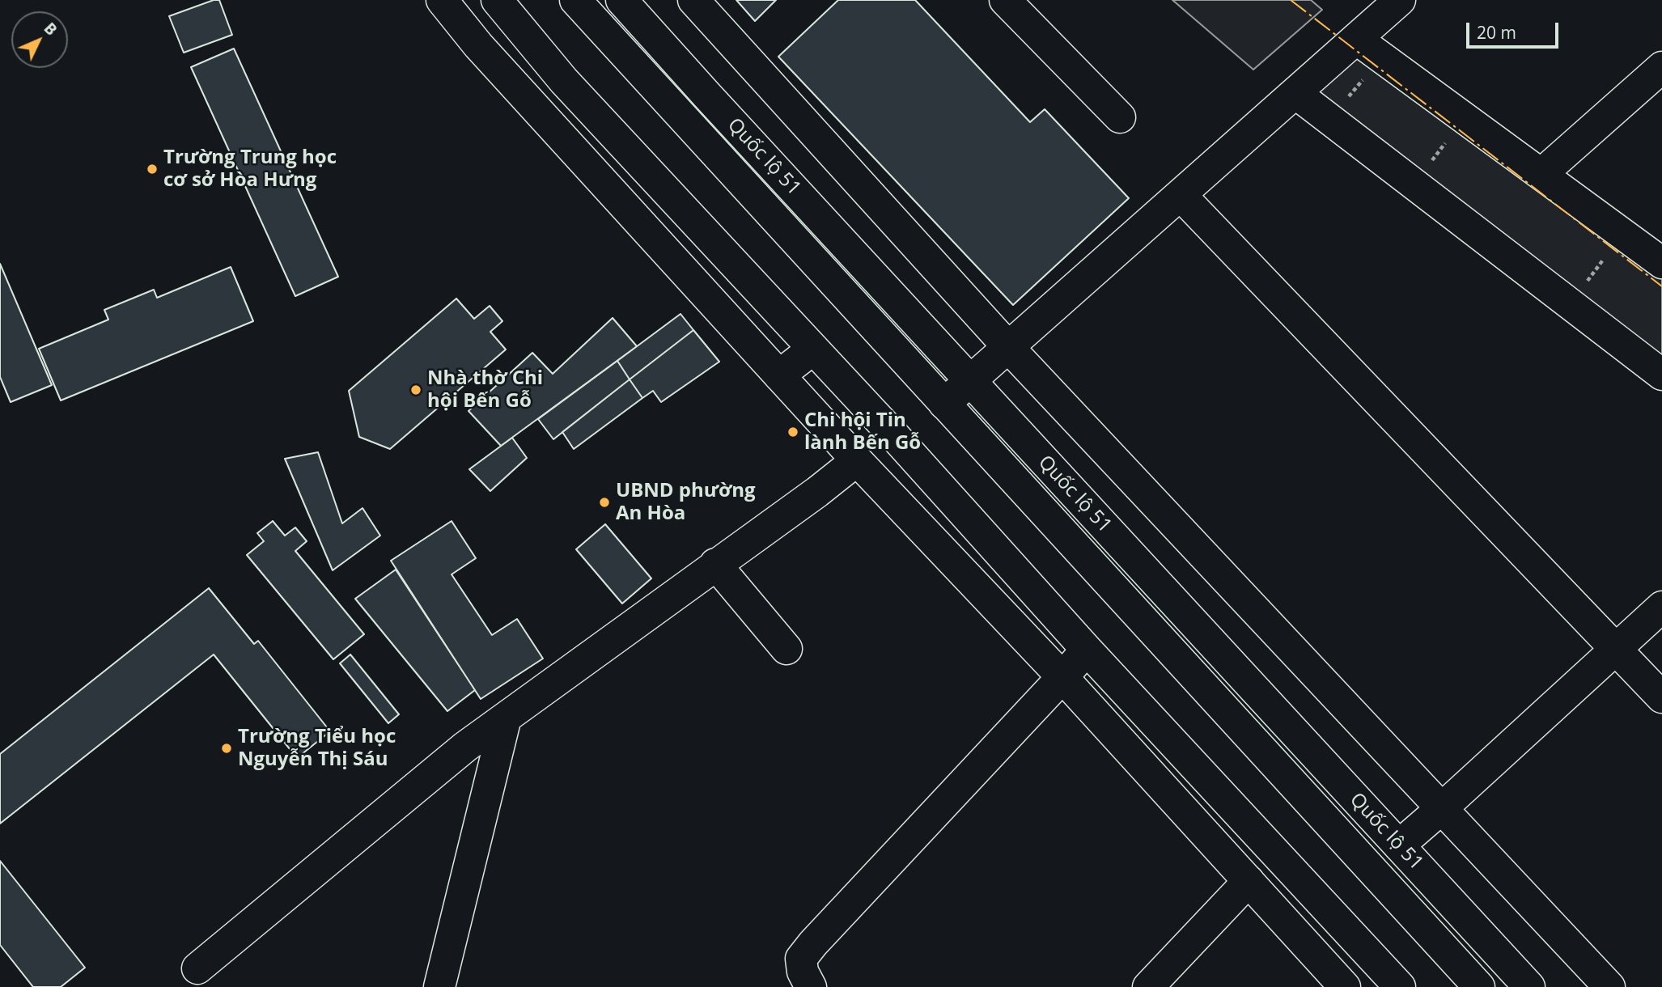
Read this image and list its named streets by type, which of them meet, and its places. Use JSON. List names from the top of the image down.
{
  "streets": {
    "main road": ["Quốc lộ 51"]
  },
  "places": [
    "Trường Trung học cơ sở Hòa Hưng",
    "Nhà thờ Chi hội Bến Gỗ",
    "Chi hội Tin lành Bến Gỗ",
    "UBND phường An Hòa",
    "Trường Tiểu học Nguyễn Thị Sáu"
  ],
  "scale_bar": "20 m",
  "north": "top right"
}
